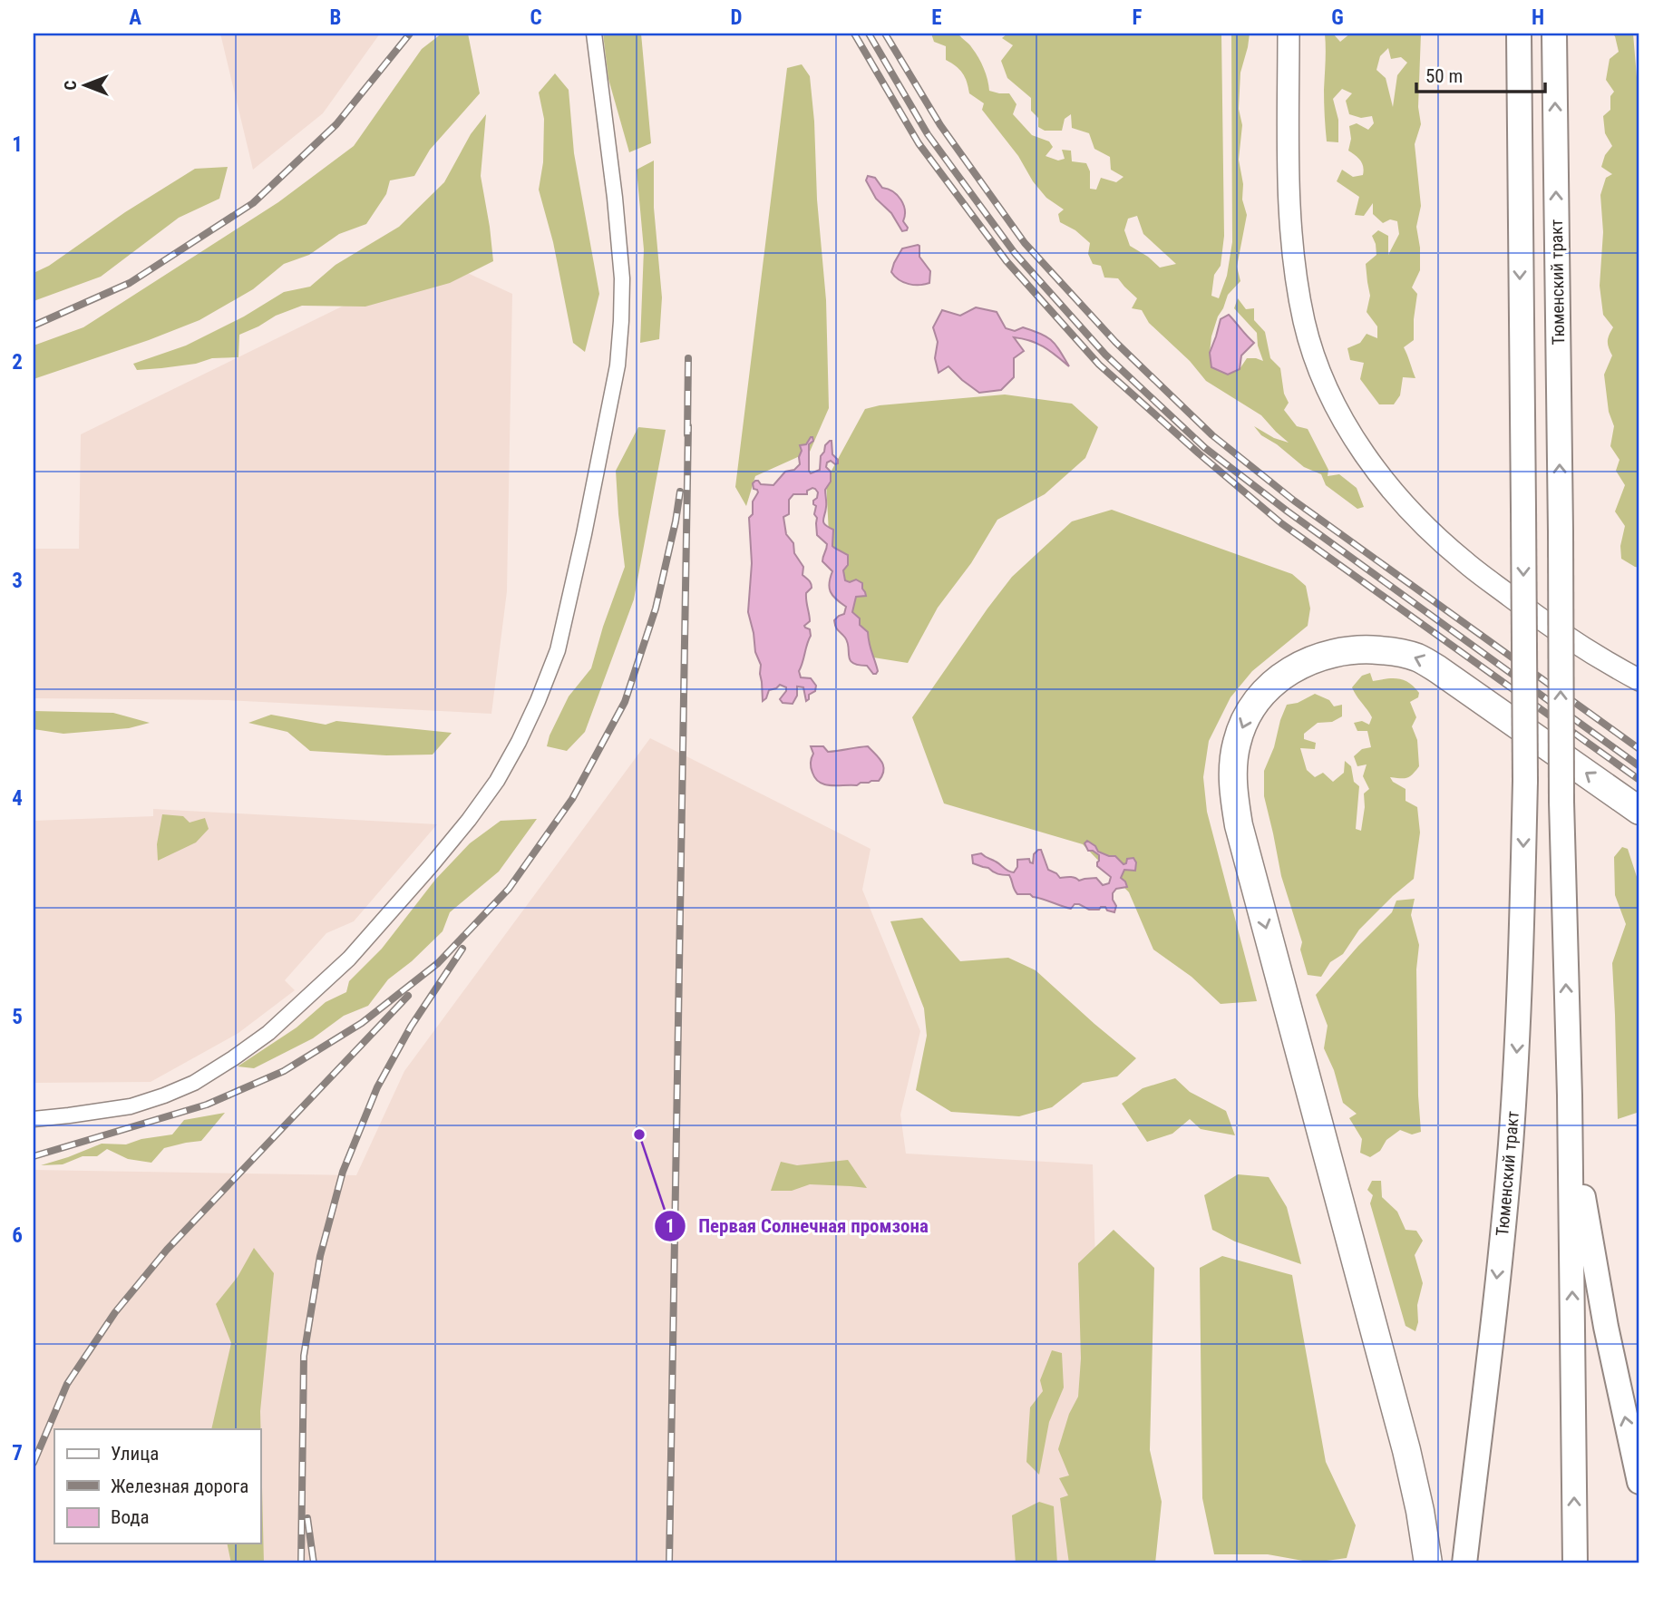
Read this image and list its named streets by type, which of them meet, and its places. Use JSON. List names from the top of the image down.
{
  "streets": {
    "main road": ["Тюменский тракт"]
  },
  "places": ["Первая Солнечная промзона"],
  "legend": ["Улица", "Железная дорога", "Вода"],
  "scale_bar": "50 m",
  "north": "left",
  "grid": {
    "columns": [
      "A",
      "B",
      "C",
      "D",
      "E",
      "F",
      "G",
      "H"
    ],
    "rows": [
      "1",
      "2",
      "3",
      "4",
      "5",
      "6",
      "7"
    ]
  }
}
